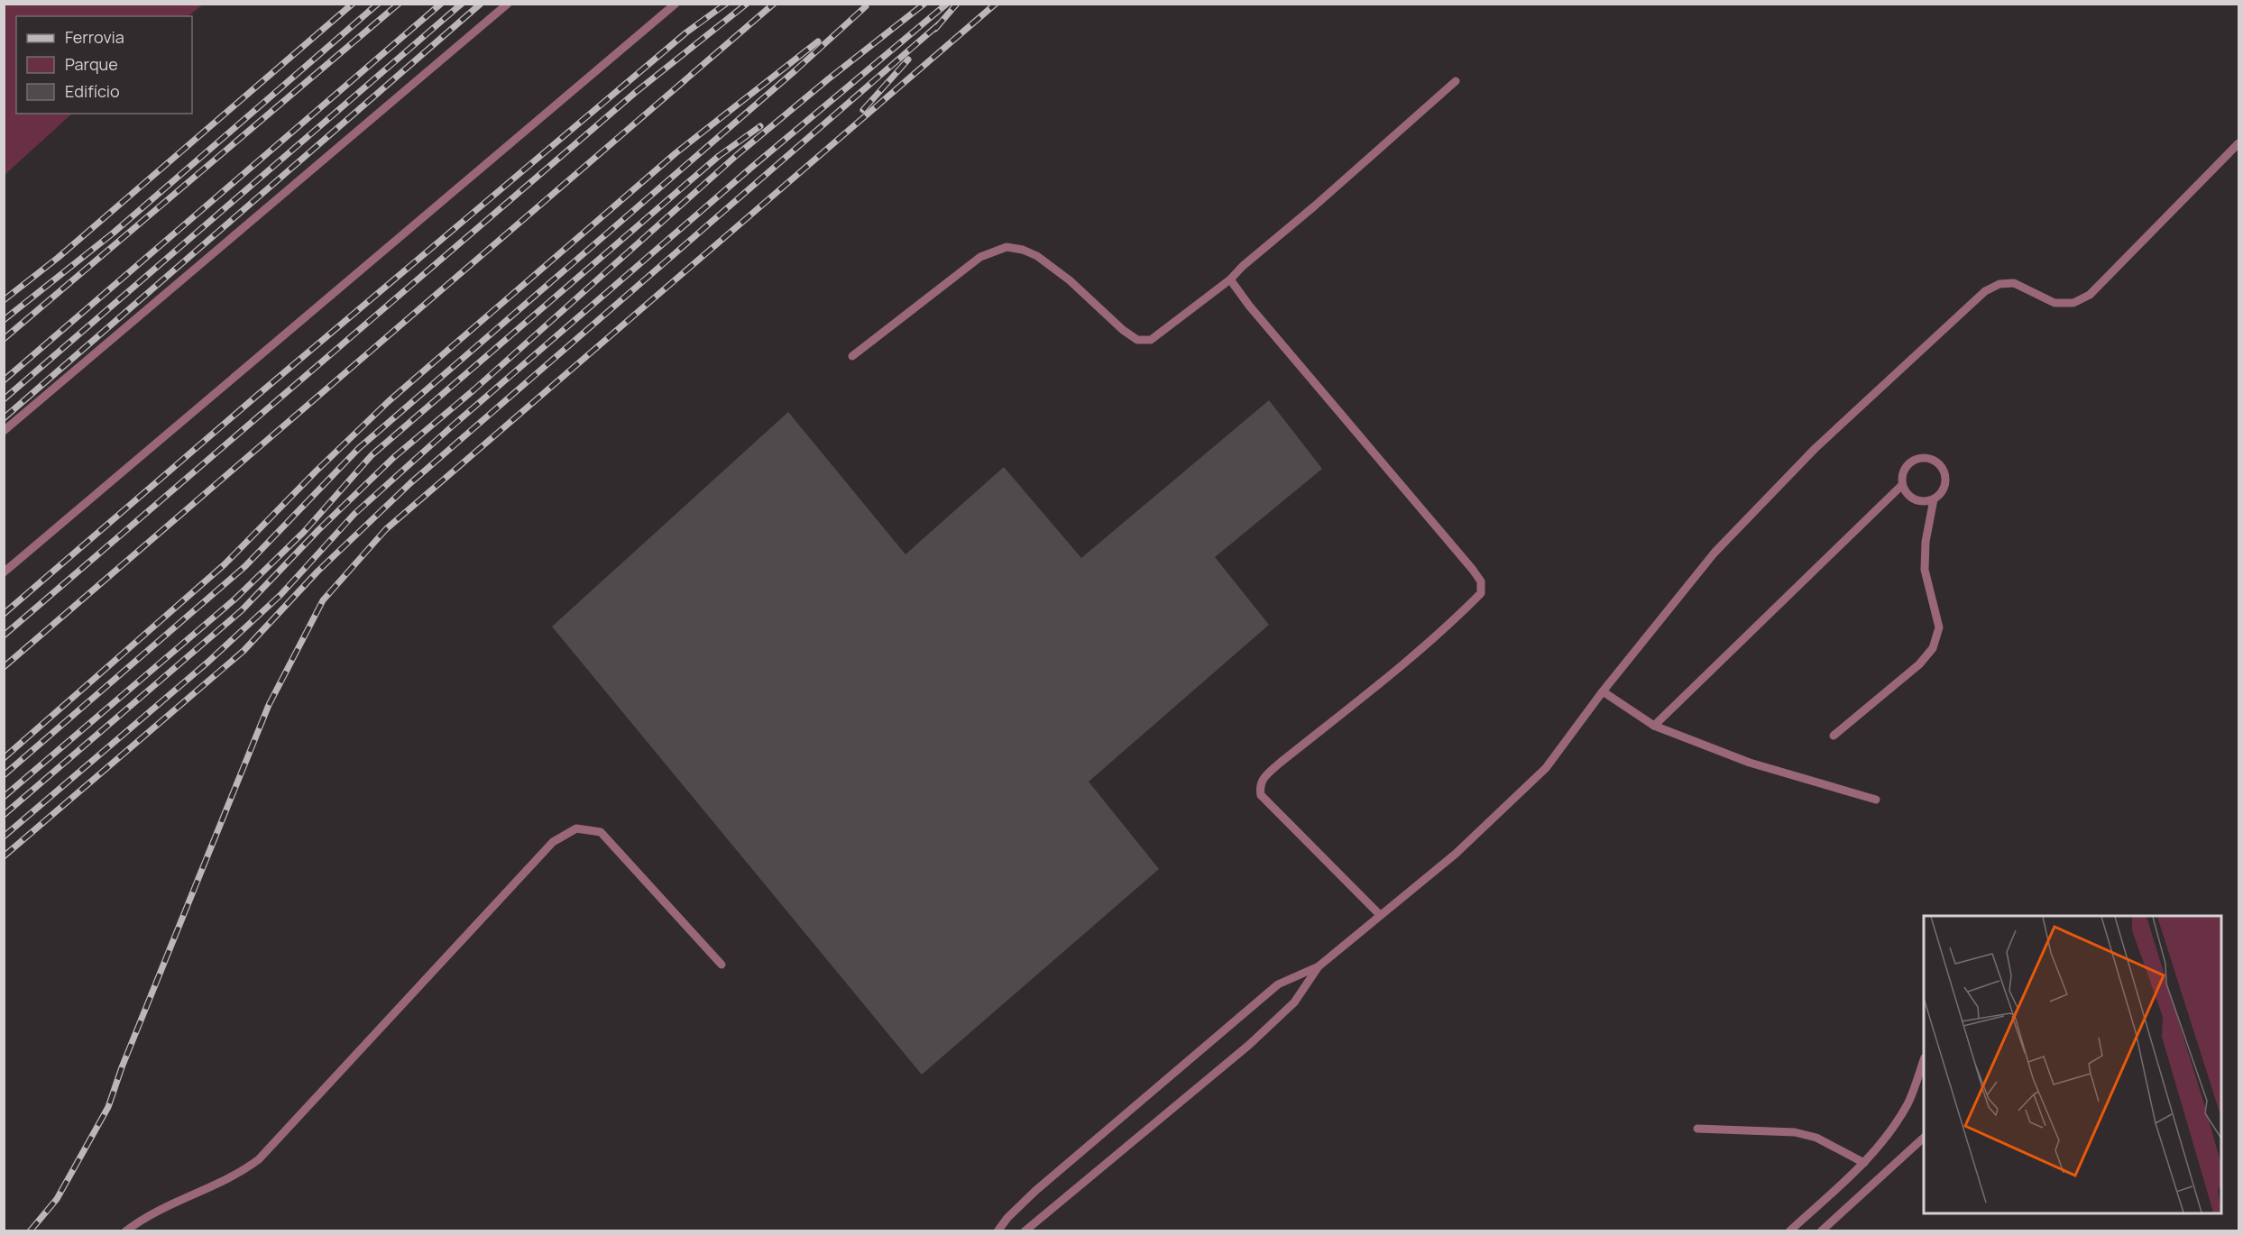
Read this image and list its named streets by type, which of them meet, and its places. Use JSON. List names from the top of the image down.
{
  "legend": ["Ferrovia", "Parque", "Edifício"]
}
